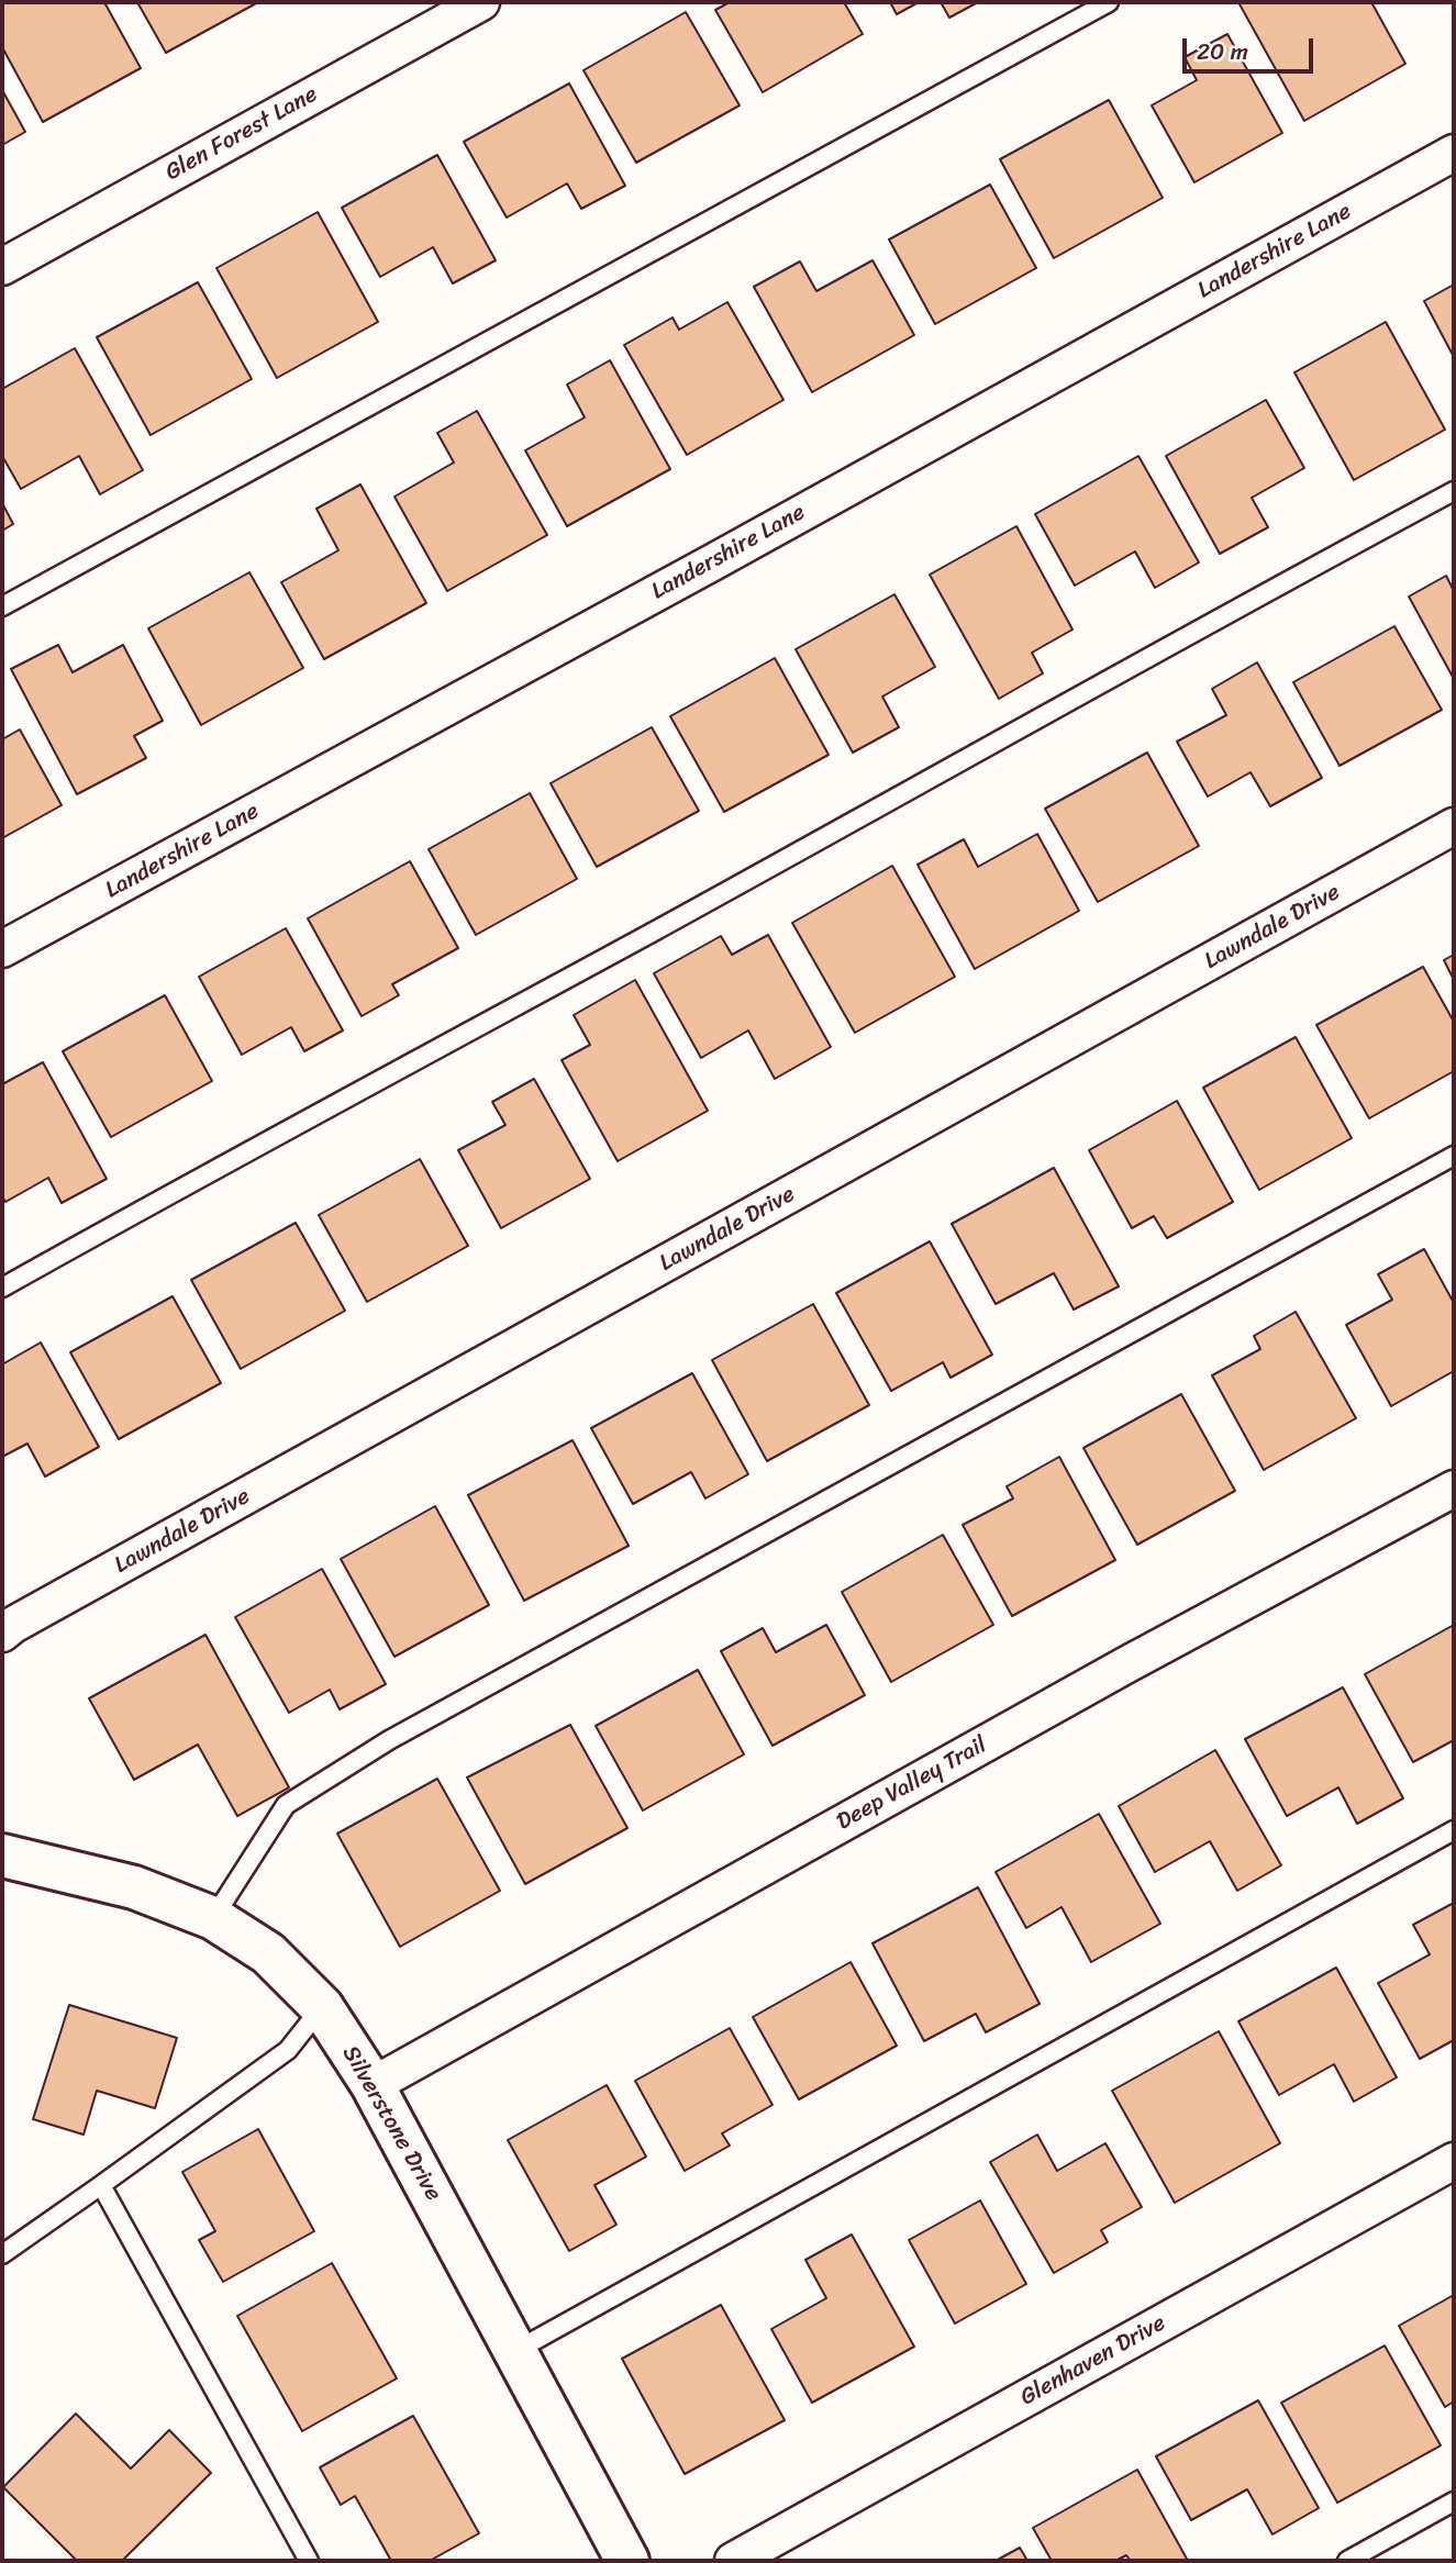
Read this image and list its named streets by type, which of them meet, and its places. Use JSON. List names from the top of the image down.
{
  "streets": {
    "street": [
      "Glen Forest Lane",
      "Landershire Lane",
      "Lawndale Drive",
      "Deep Valley Trail",
      "Silverstone Drive",
      "Glenhaven Drive"
    ]
  },
  "crossings": [
    ["Deep Valley Trail", "Silverstone Drive"]
  ],
  "scale_bar": "20 m"
}
